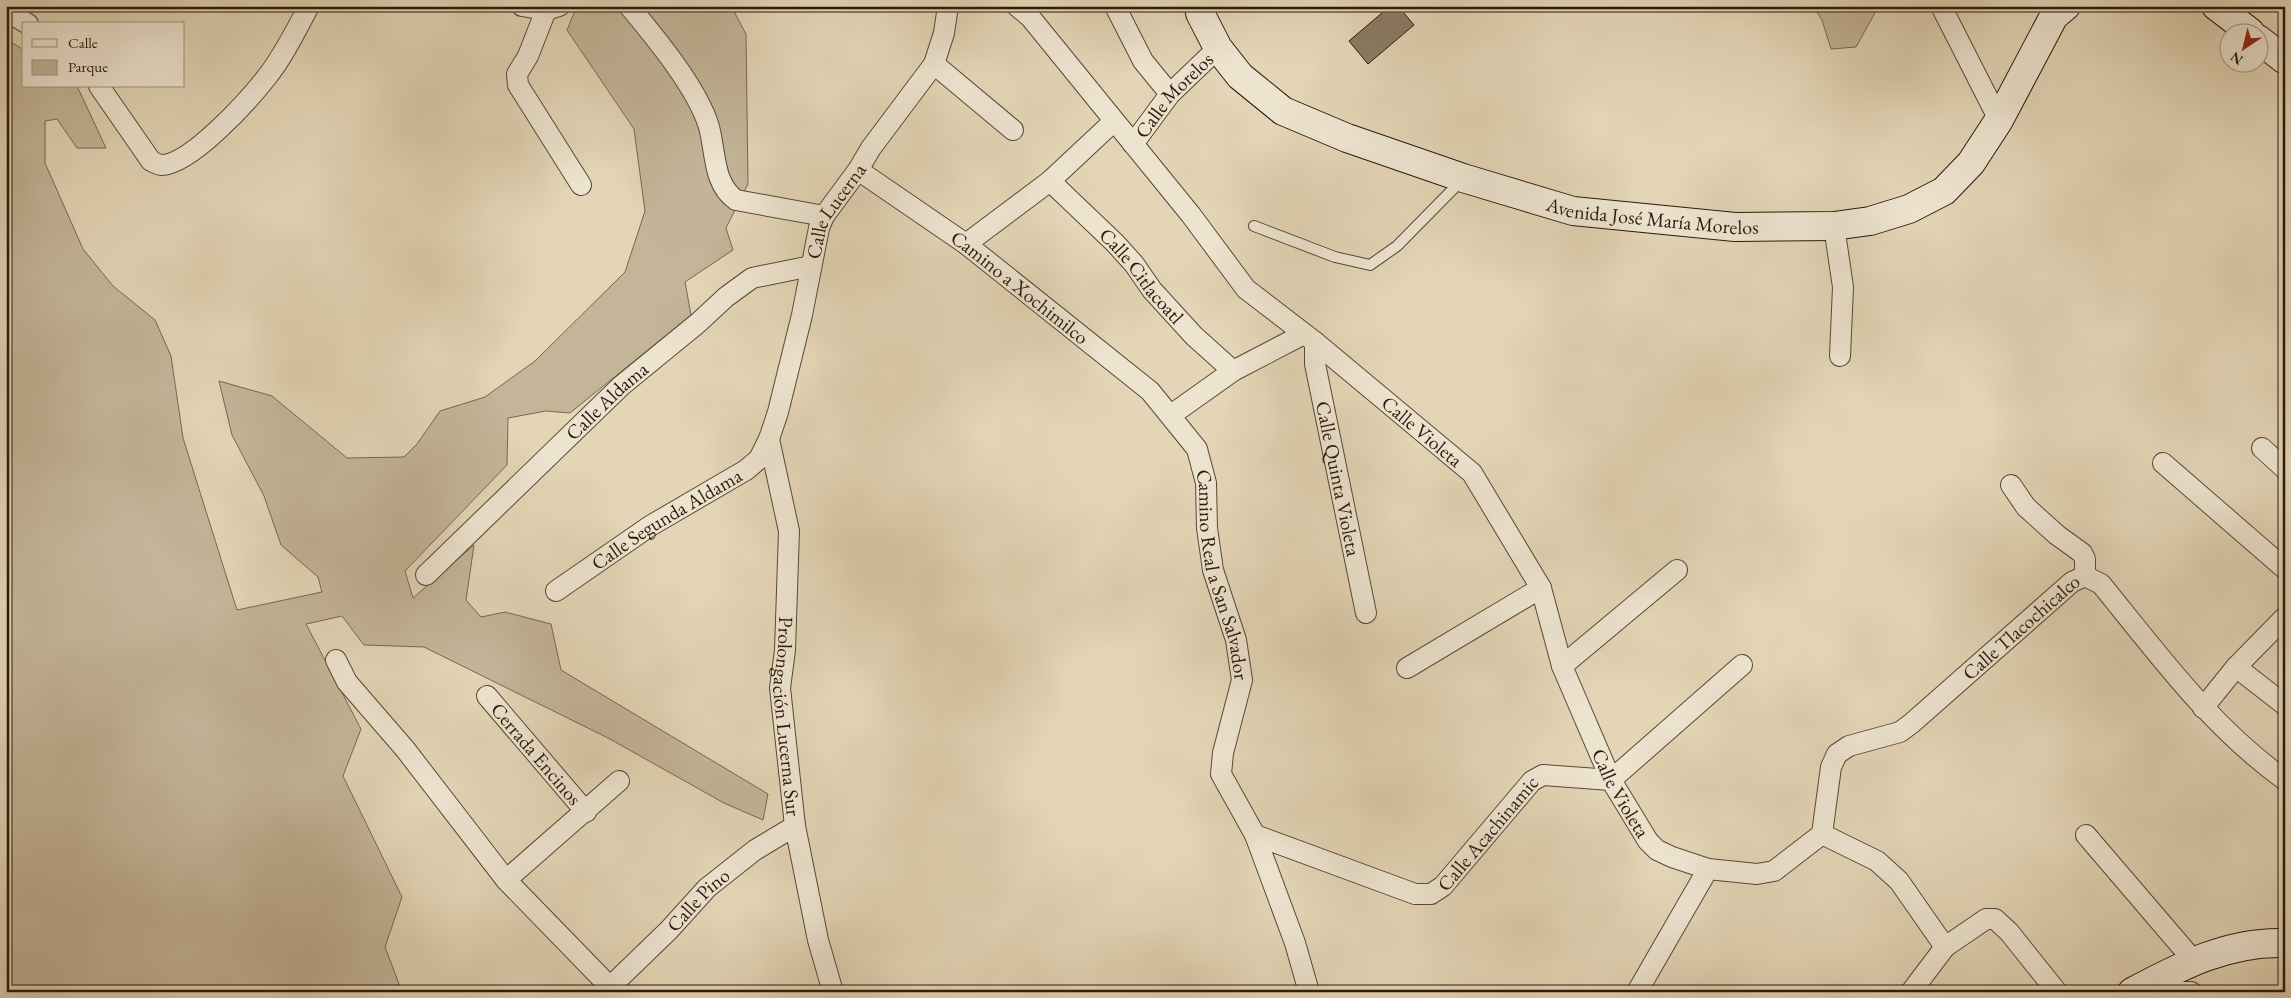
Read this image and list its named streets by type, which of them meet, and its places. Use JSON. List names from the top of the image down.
{
  "streets": {
    "main road": ["Avenida José María Morelos"],
    "street": [
      "Calle Morelos",
      "Calle Lucerna",
      "Calle Citlacoatl",
      "Camino a Xochimilco",
      "Calle Aldama",
      "Calle Violeta",
      "Calle Quinta Violeta",
      "Calle Segunda Aldama",
      "Camino Real a San Salvador",
      "Calle Tlacochicalco",
      "Prolongación Lucerna Sur",
      "Cerrada Encinos",
      "Calle Acachinamic",
      "Calle Pino"
    ]
  },
  "crossings": [
    ["Calle Morelos", "Avenida José María Morelos"],
    ["Calle Morelos", "Calle Violeta"],
    ["Calle Lucerna", "Camino a Xochimilco"],
    ["Calle Lucerna", "Calle Aldama"],
    ["Calle Lucerna", "Calle Segunda Aldama"],
    ["Calle Lucerna", "Prolongación Lucerna Sur"],
    ["Camino a Xochimilco", "Camino Real a San Salvador"],
    ["Calle Violeta", "Calle Quinta Violeta"],
    ["Calle Violeta", "Calle Tlacochicalco"],
    ["Calle Violeta", "Calle Acachinamic"],
    ["Calle Segunda Aldama", "Prolongación Lucerna Sur"],
    ["Camino Real a San Salvador", "Calle Acachinamic"],
    ["Prolongación Lucerna Sur", "Calle Pino"]
  ],
  "legend": ["Calle", "Parque"],
  "north": "bottom left"
}
